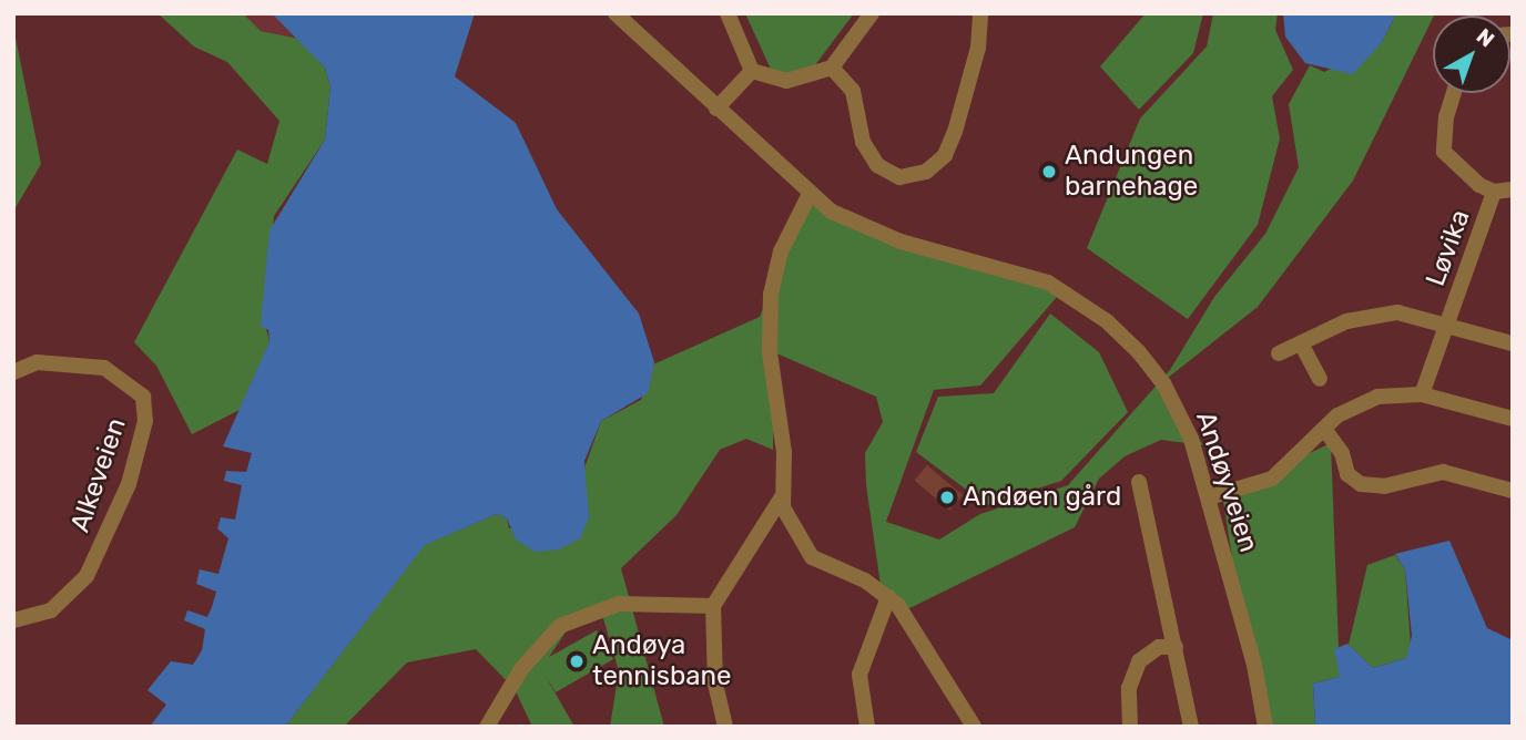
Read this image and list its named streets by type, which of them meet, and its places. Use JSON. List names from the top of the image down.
{
  "streets": {
    "street": ["Løvika", "Alkeveien", "Andøyveien"]
  },
  "places": ["Andungen barnehage", "Andøen gård", "Andøya tennisbane"],
  "north": "top right"
}
